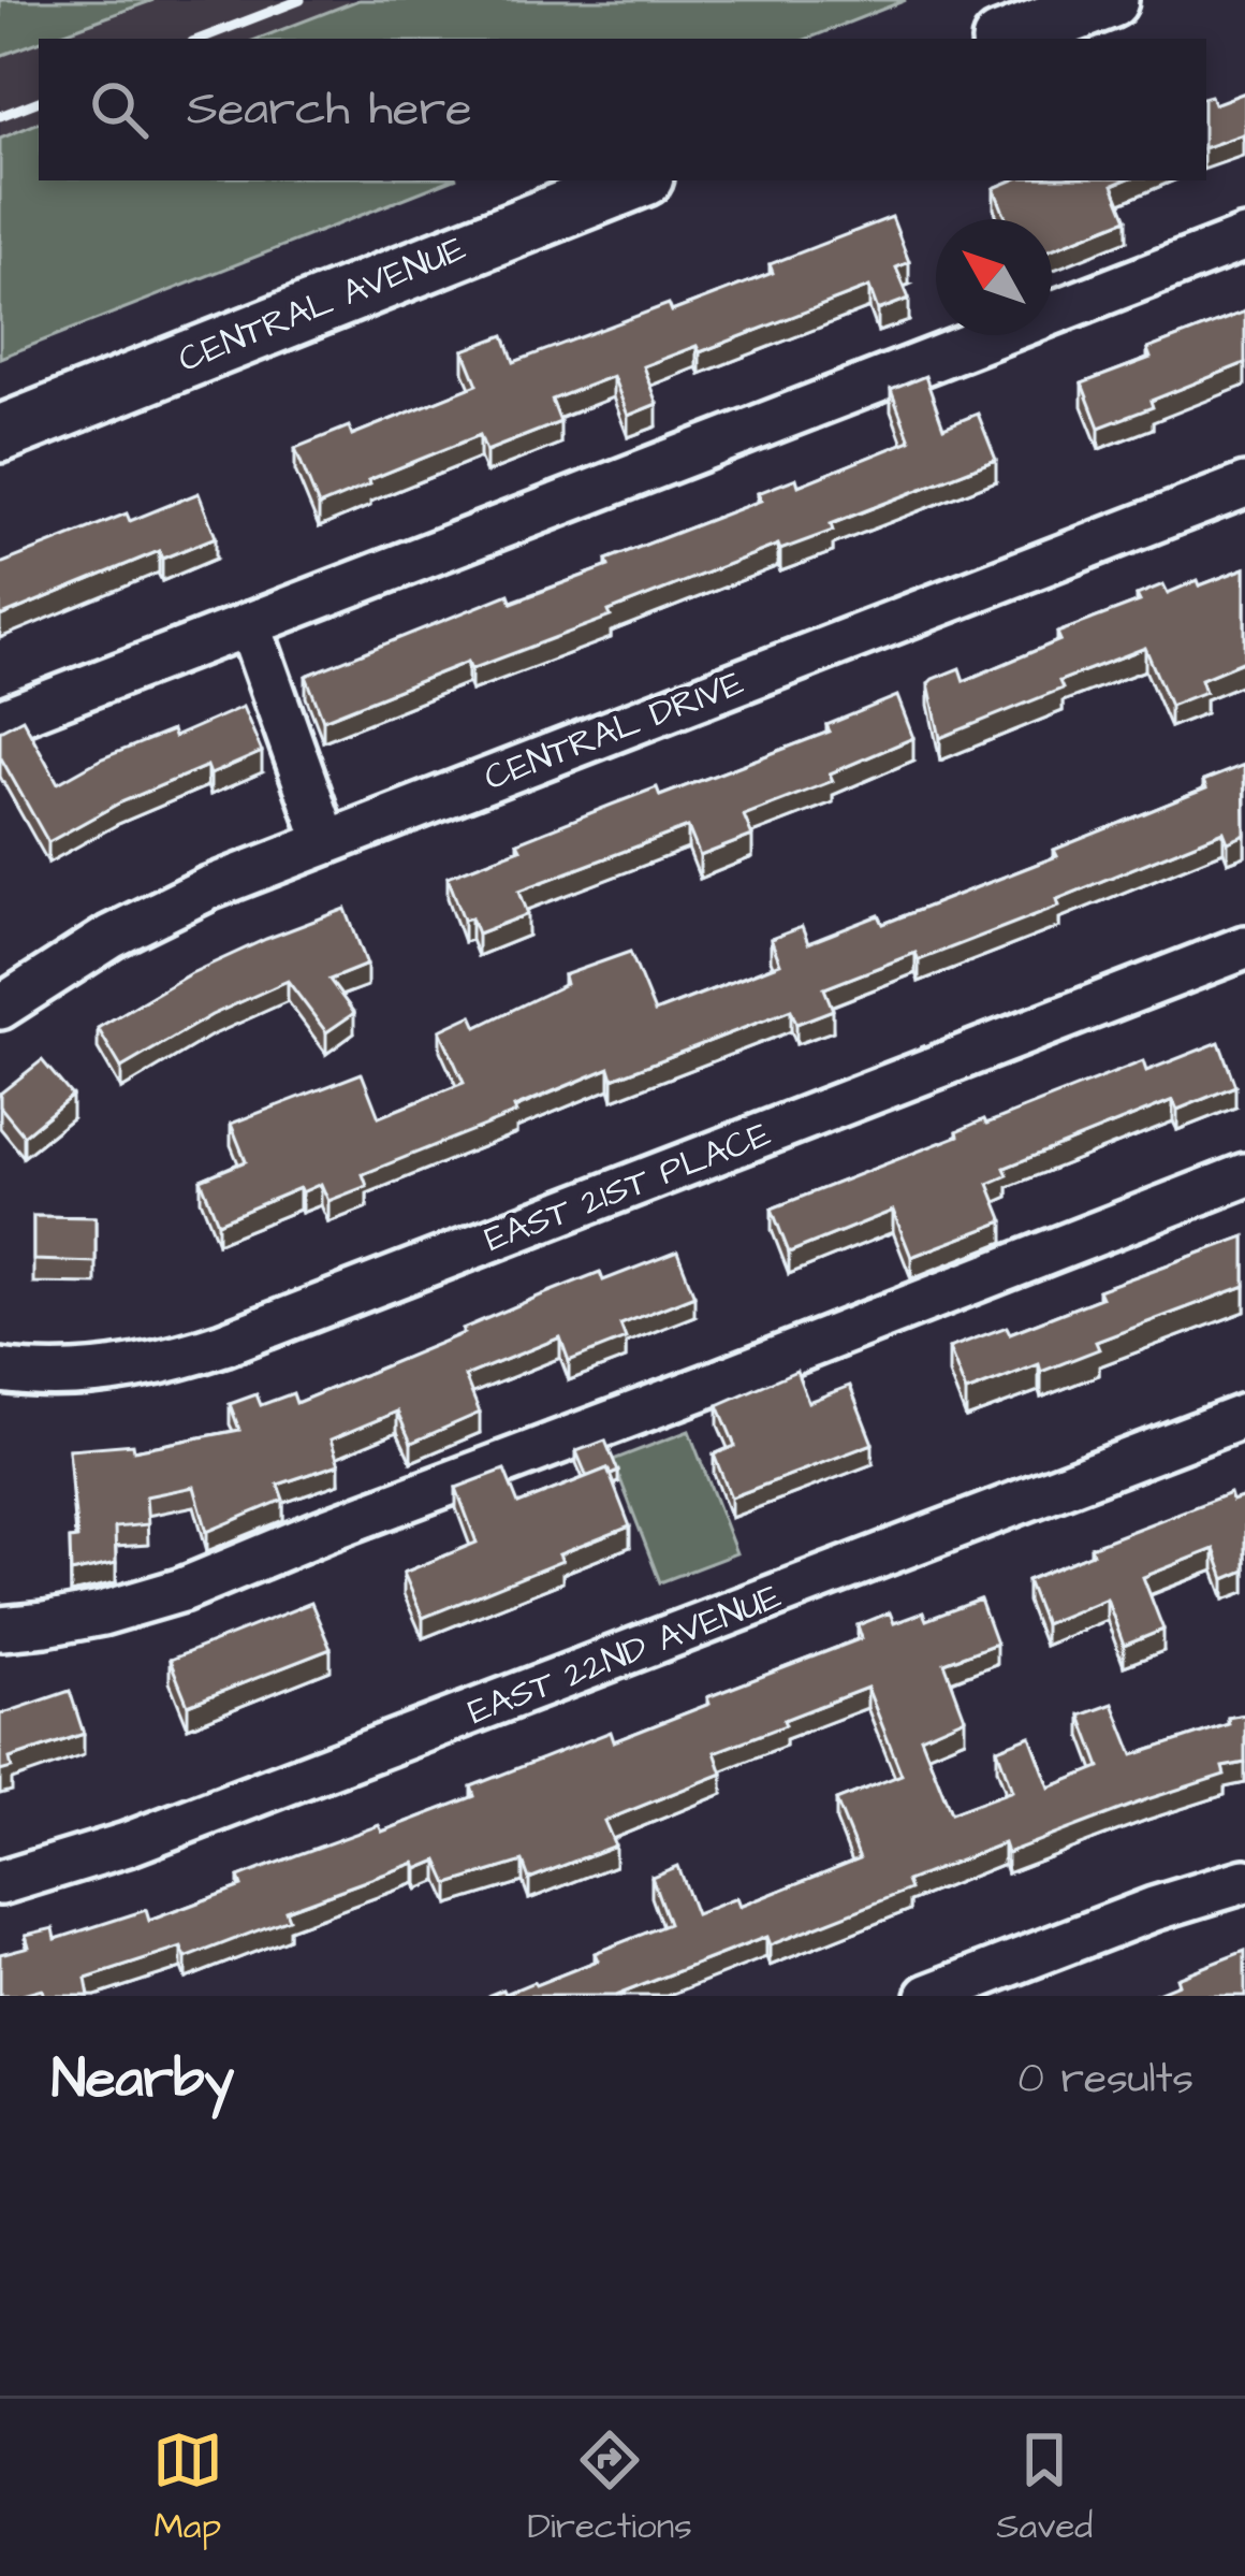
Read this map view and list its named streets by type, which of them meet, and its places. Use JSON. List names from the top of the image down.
{
  "streets": {
    "main road": ["CENTRAL AVENUE"],
    "street": ["CENTRAL DRIVE", "EAST 21ST PLACE", "EAST 22ND AVENUE"]
  },
  "north": "top left",
  "page": {
    "search": "Search here",
    "heading": ["Nearby", "0 results"],
    "nav": ["Map", "Directions", "Saved"]
  }
}
